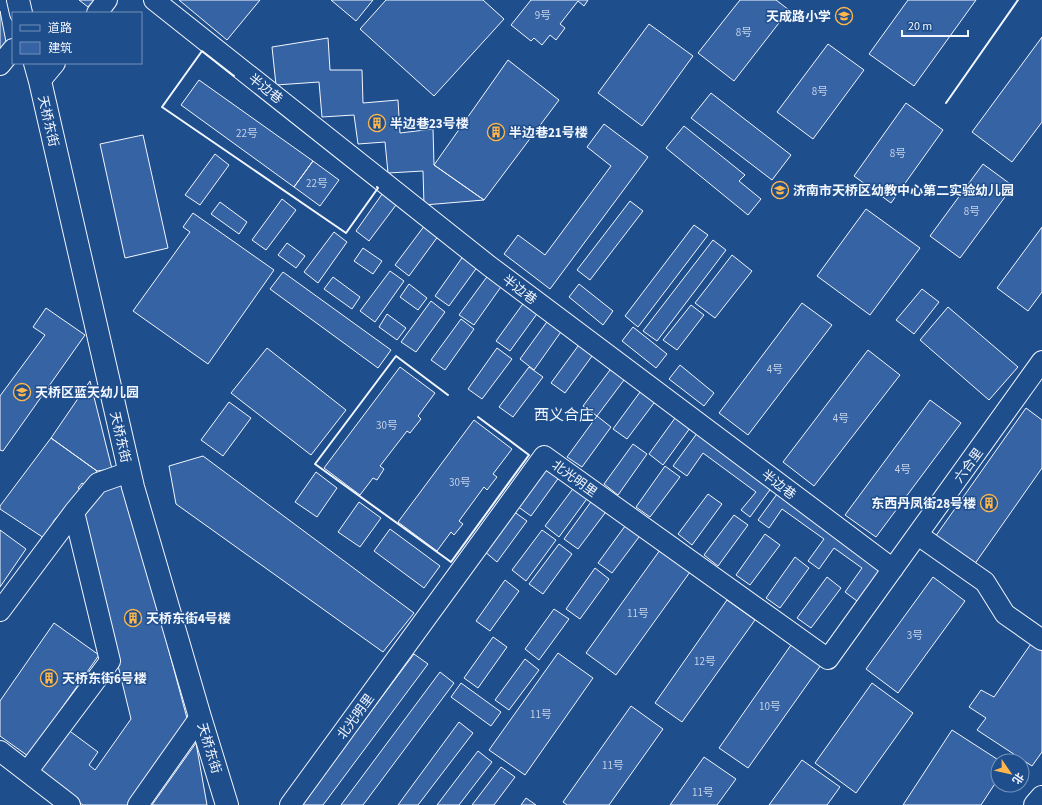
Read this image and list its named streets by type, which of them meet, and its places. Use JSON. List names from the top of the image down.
{
  "streets": {
    "street": [
      "半边巷",
      "天桥东街",
      "六合里",
      "北光明里"
    ]
  },
  "crossings": [
    ["半边巷", "六合里"],
    ["半边巷", "北光明里"],
    ["六合里", "北光明里"]
  ],
  "districts": ["西义合庄"],
  "places": {
    "school or university": ["天成路小学", "济南市天桥区幼教中心第二实验幼儿园", "天桥区蓝天幼儿园"],
    "building": [
      "半边巷23号楼",
      "半边巷21号楼",
      "东西丹凤街28号楼",
      "天桥东街4号楼",
      "天桥东街6号楼"
    ]
  },
  "house_numbers": [
    "9号",
    "8号",
    "8号",
    "22号",
    "8号",
    "22号",
    "8号",
    "4号",
    "4号",
    "30号",
    "4号",
    "30号",
    "11号",
    "3号",
    "12号",
    "10号",
    "11号",
    "11号",
    "11号"
  ],
  "legend": ["道路", "建筑"],
  "scale_bar": "20 m",
  "north": "bottom right"
}
